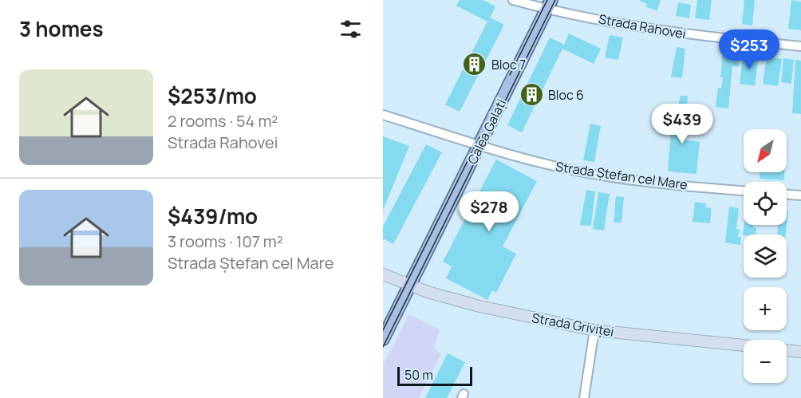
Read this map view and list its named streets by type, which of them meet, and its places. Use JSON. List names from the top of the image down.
{
  "streets": {
    "main road": ["Calea Galați", "Strada Griviței"],
    "street": ["Strada Rahovei", "Strada Ștefan cel Mare"]
  },
  "crossings": [
    ["Strada Rahovei", "Calea Galați"],
    ["Calea Galați", "Strada Ștefan cel Mare"],
    ["Calea Galați", "Strada Griviței"]
  ],
  "places": {
    "building": ["Bloc 7", "Bloc 6"]
  },
  "scale_bar": "50 m",
  "north": "bottom left",
  "page": {
    "heading": "3 homes",
    "price": ["$253", "$439", "$278"],
    "list": [
      {
        "name": "$253/mo",
        "note": "2 rooms · 54 m² · Strada Rahovei"
      },
      {
        "name": "$439/mo",
        "note": "3 rooms · 107 m² · Strada Ștefan cel Mare"
      }
    ],
    "map_buttons": ["+", "−"],
    "scale": "50 m"
  }
}
